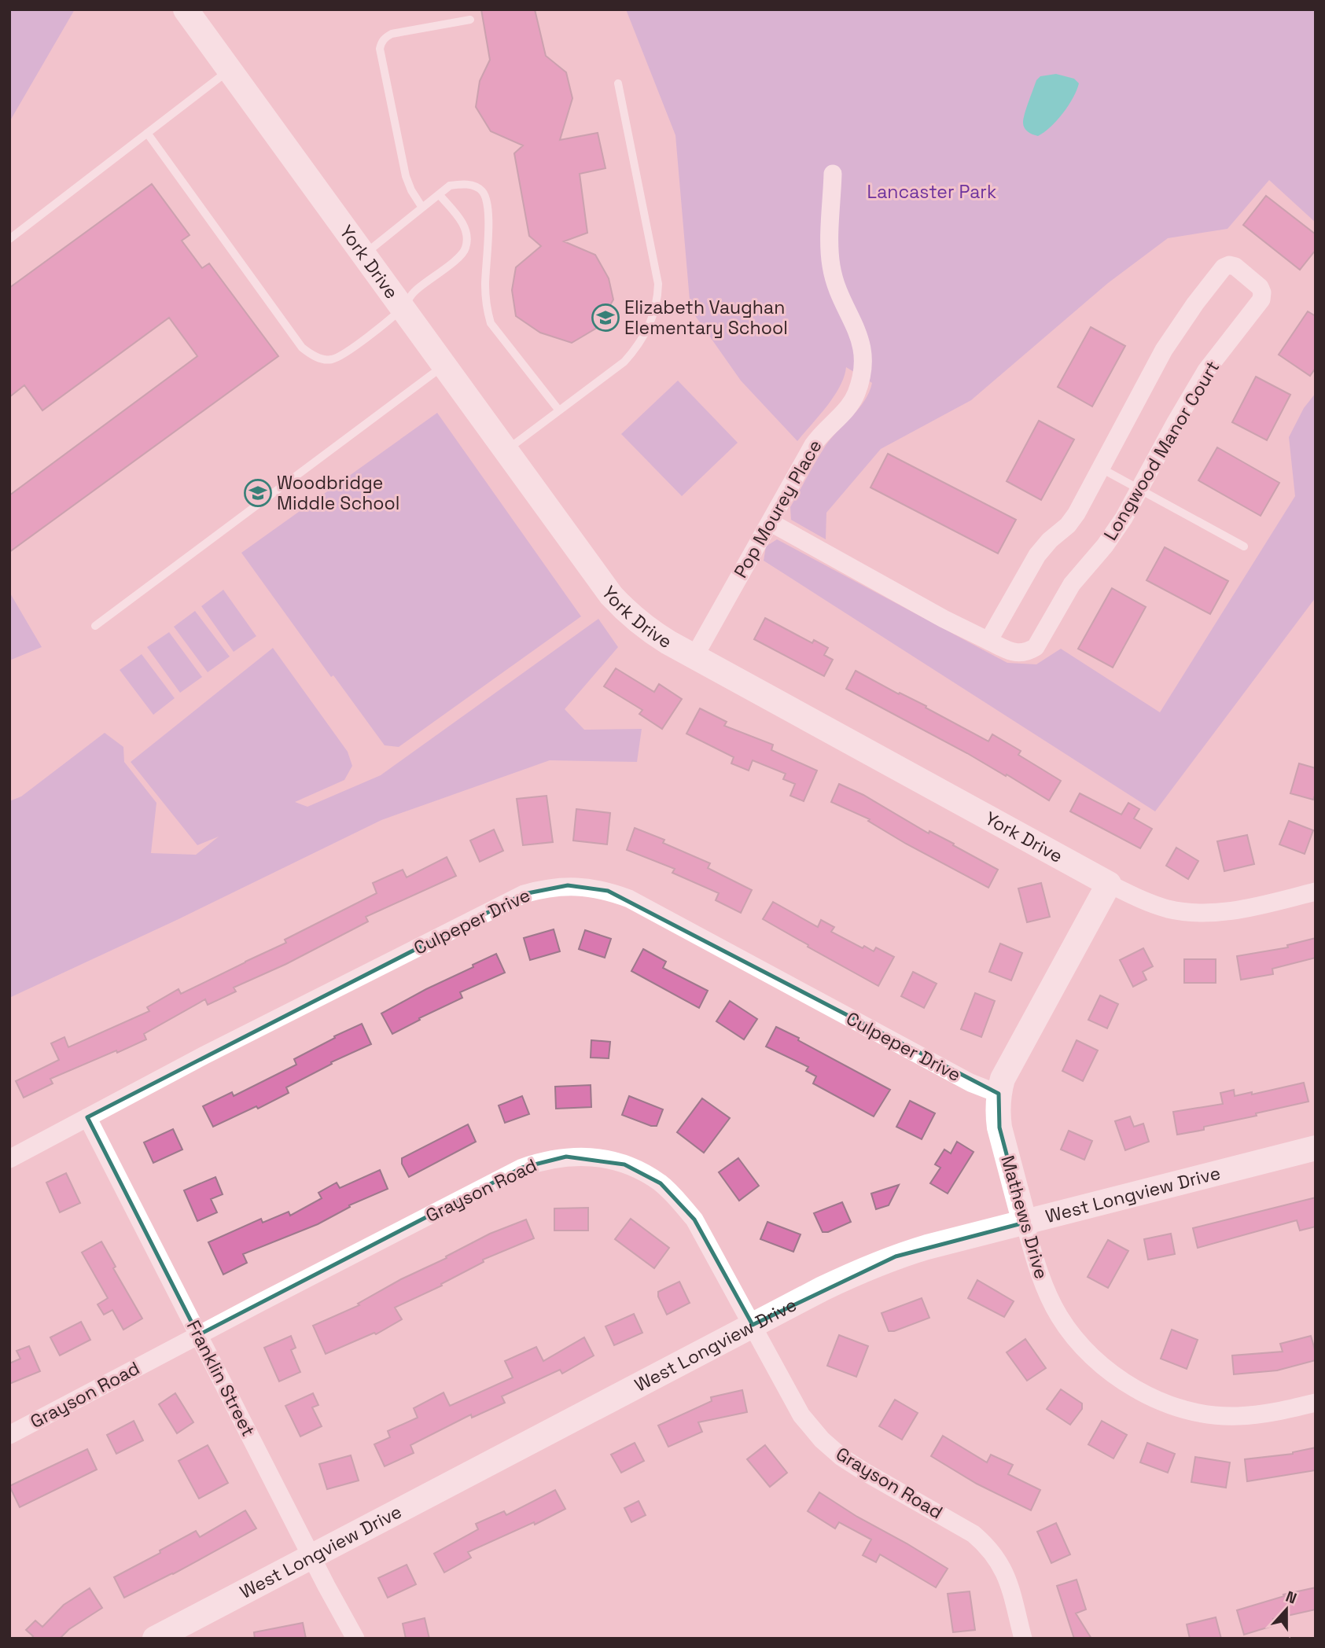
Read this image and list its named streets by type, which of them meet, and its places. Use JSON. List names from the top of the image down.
{
  "streets": {
    "street": [
      "York Drive",
      "Longwood Manor Court",
      "Pop Mourey Place",
      "Culpeper Drive",
      "Grayson Road",
      "West Longview Drive",
      "Mathews Drive",
      "Franklin Street"
    ]
  },
  "crossings": [
    ["York Drive", "Pop Mourey Place"],
    ["York Drive", "Mathews Drive"],
    ["Longwood Manor Court", "Pop Mourey Place"],
    ["Culpeper Drive", "Mathews Drive"],
    ["Culpeper Drive", "Franklin Street"],
    ["Grayson Road", "West Longview Drive"],
    ["Grayson Road", "Franklin Street"],
    ["West Longview Drive", "Mathews Drive"],
    ["West Longview Drive", "Franklin Street"]
  ],
  "parks": ["Lancaster Park"],
  "places": {
    "school or university": ["Elizabeth Vaughan Elementary School", "Woodbridge Middle School"]
  },
  "north": "top"
}
